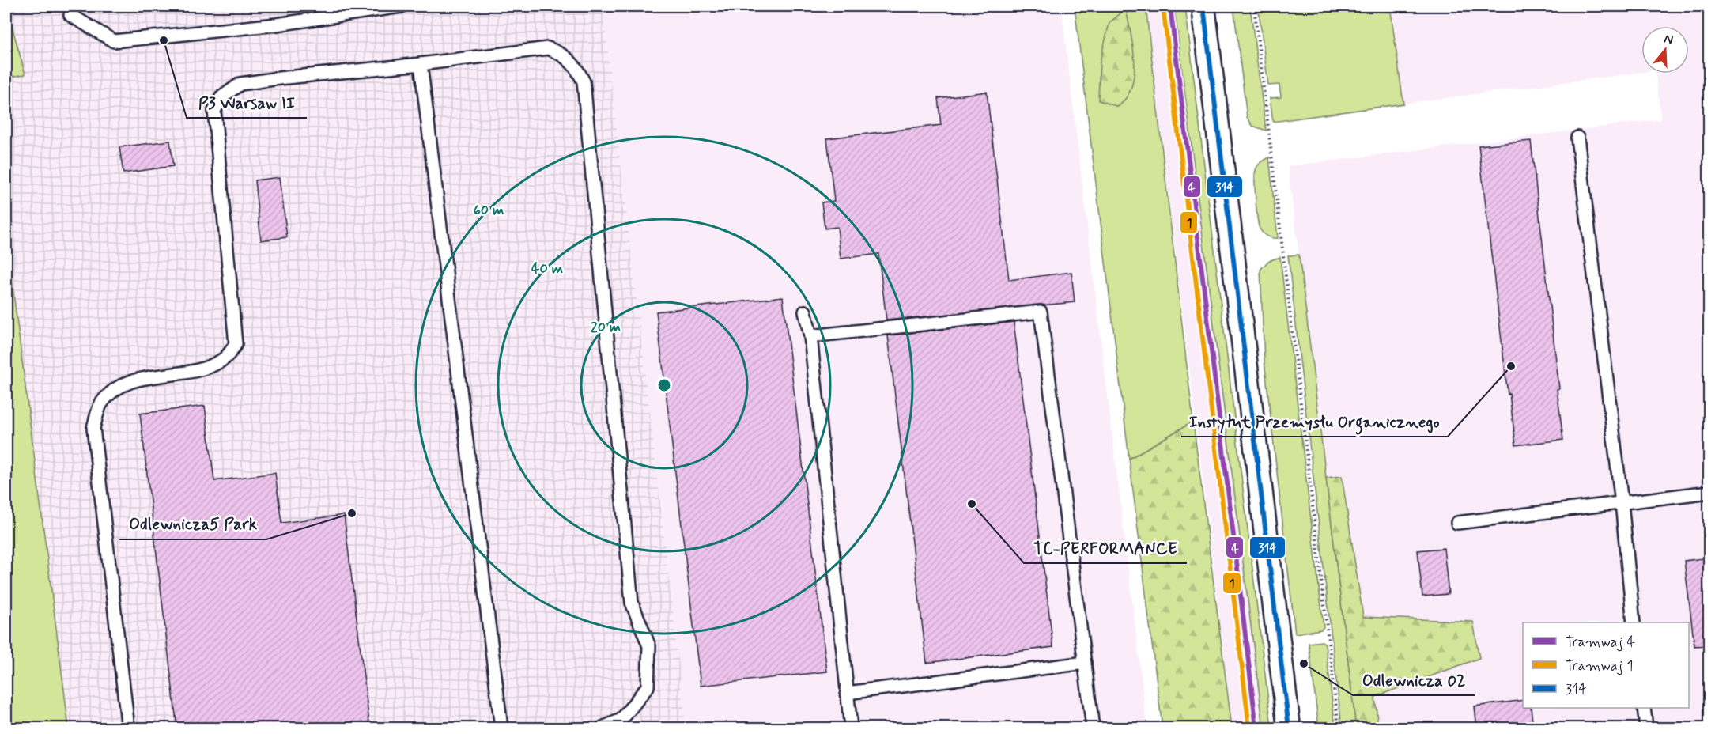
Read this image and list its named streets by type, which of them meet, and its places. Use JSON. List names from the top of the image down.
{
  "places": [
    "P3 Warsaw II",
    "Instytut Przemysłu Organicznego",
    "TC-PERFORMANCE",
    "Odlewnicza5 Park",
    "Odlewnicza 02"
  ],
  "lines": ["tram line 4", "transit line 314", "tram line 1"],
  "legend": ["Tramwaj 4", "Tramwaj 1", "314"],
  "north": "top",
  "rings": ["60 m", "40 m", "20 m"]
}
